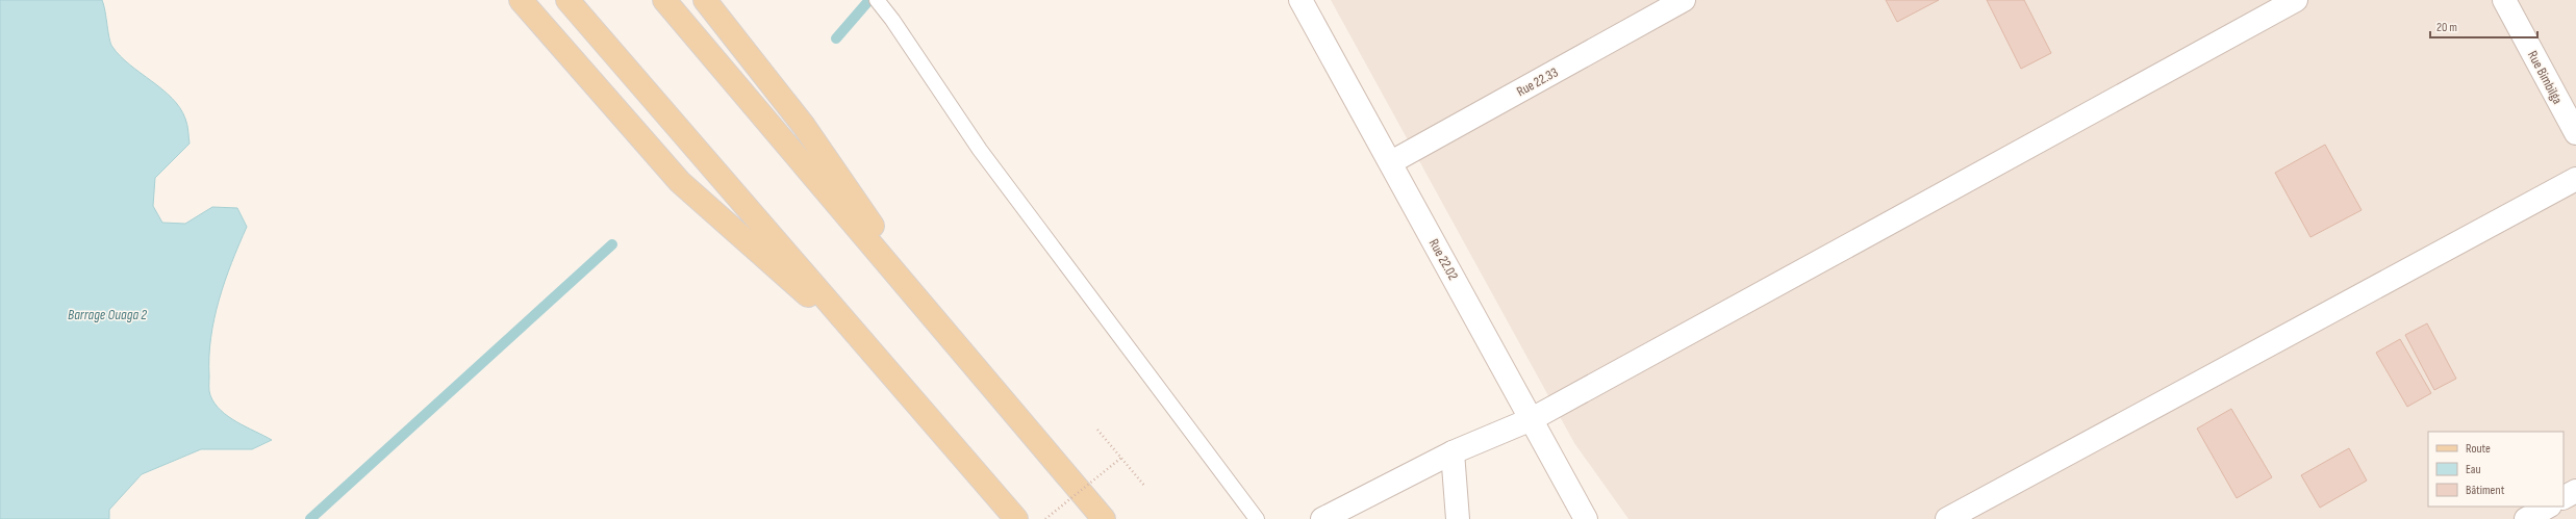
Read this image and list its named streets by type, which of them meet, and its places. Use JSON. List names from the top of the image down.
{
  "streets": {
    "street": ["Rue Bimbilga", "Rue 22.33", "Rue 22.02"]
  },
  "crossings": [
    ["Rue 22.33", "Rue 22.02"]
  ],
  "water": ["Barrage Ouaga 2"],
  "legend": ["Route", "Eau", "Bâtiment"],
  "scale_bar": "20 m"
}
